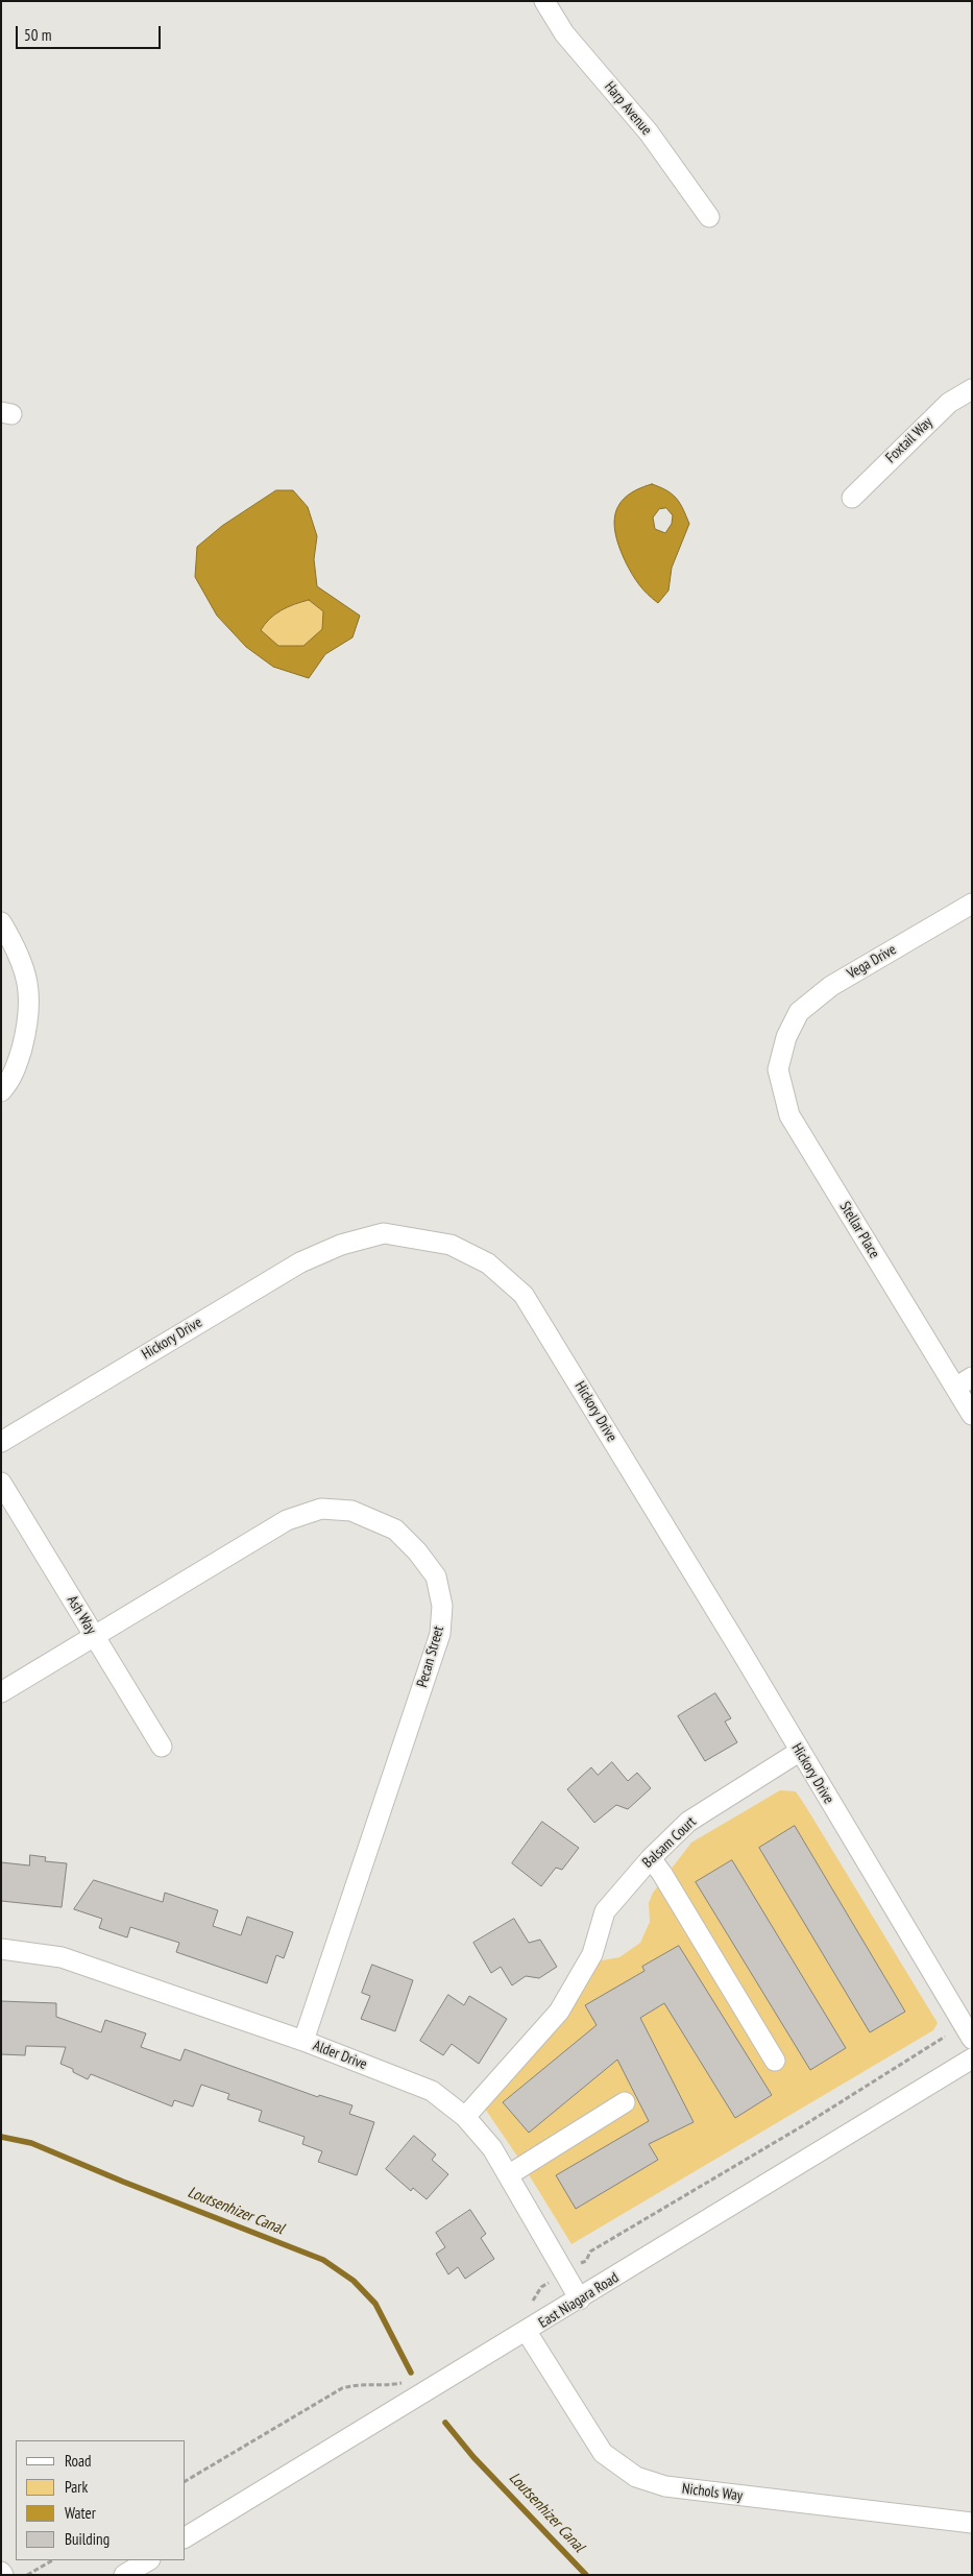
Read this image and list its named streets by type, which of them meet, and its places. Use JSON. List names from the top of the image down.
{
  "streets": {
    "street": [
      "Harp Avenue",
      "Foxtail Way",
      "Vega Drive",
      "Stellar Place",
      "Hickory Drive",
      "Ash Way",
      "Pecan Street",
      "Balsam Court",
      "Alder Drive",
      "East Niagara Road",
      "Nichols Way"
    ]
  },
  "crossings": [
    ["Vega Drive", "Stellar Place"],
    ["Hickory Drive", "Balsam Court"],
    ["Ash Way", "Pecan Street"],
    ["Pecan Street", "Alder Drive"],
    ["Balsam Court", "Alder Drive"],
    ["Alder Drive", "East Niagara Road"],
    ["East Niagara Road", "Nichols Way"]
  ],
  "water": ["Loutsenhizer Canal"],
  "legend": [
    "Road",
    "Park",
    "Water",
    "Building"
  ],
  "scale_bar": "50 m"
}
